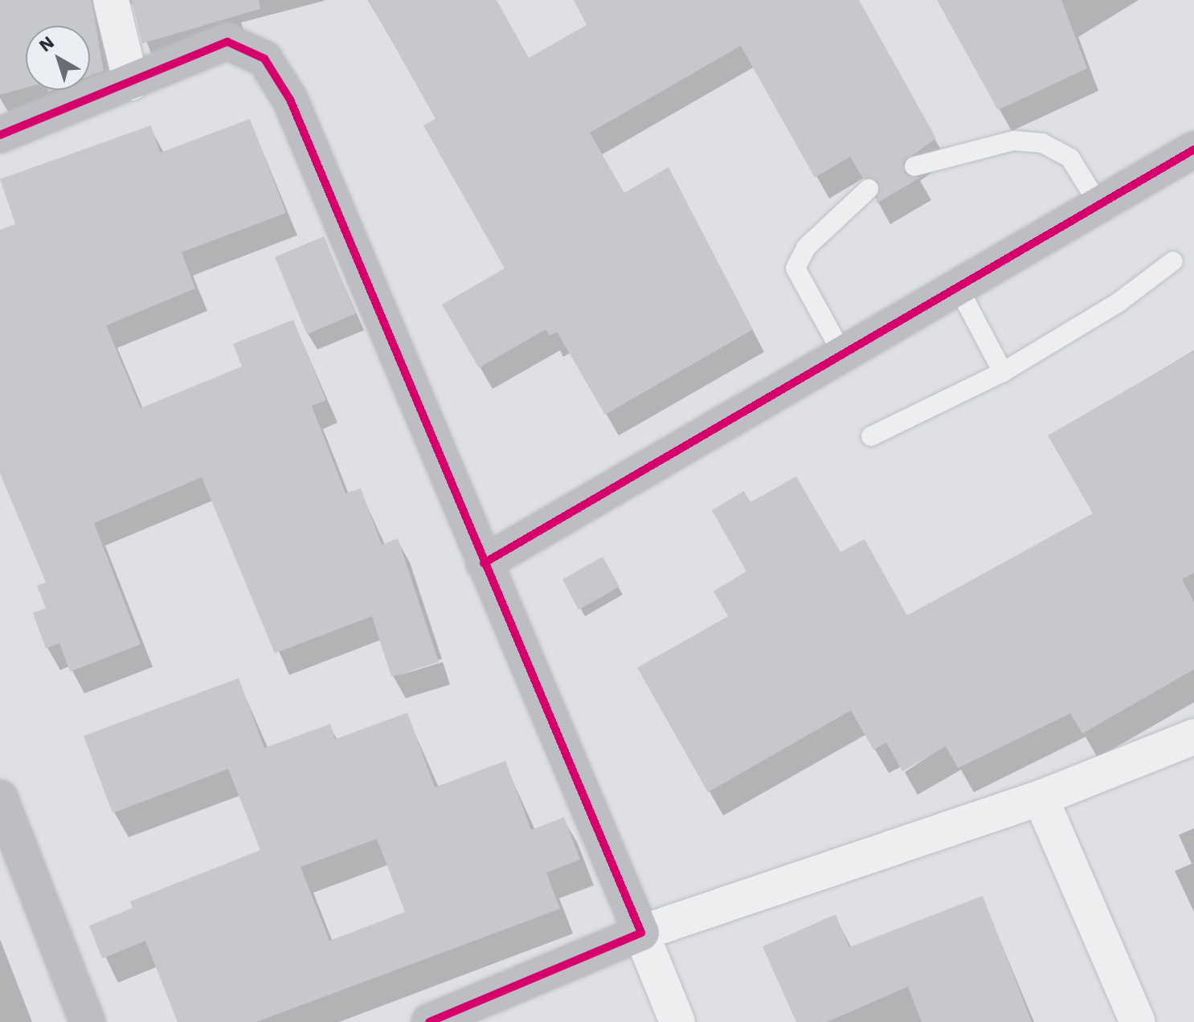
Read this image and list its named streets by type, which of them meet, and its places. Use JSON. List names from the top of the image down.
{
  "north": "top left"
}
